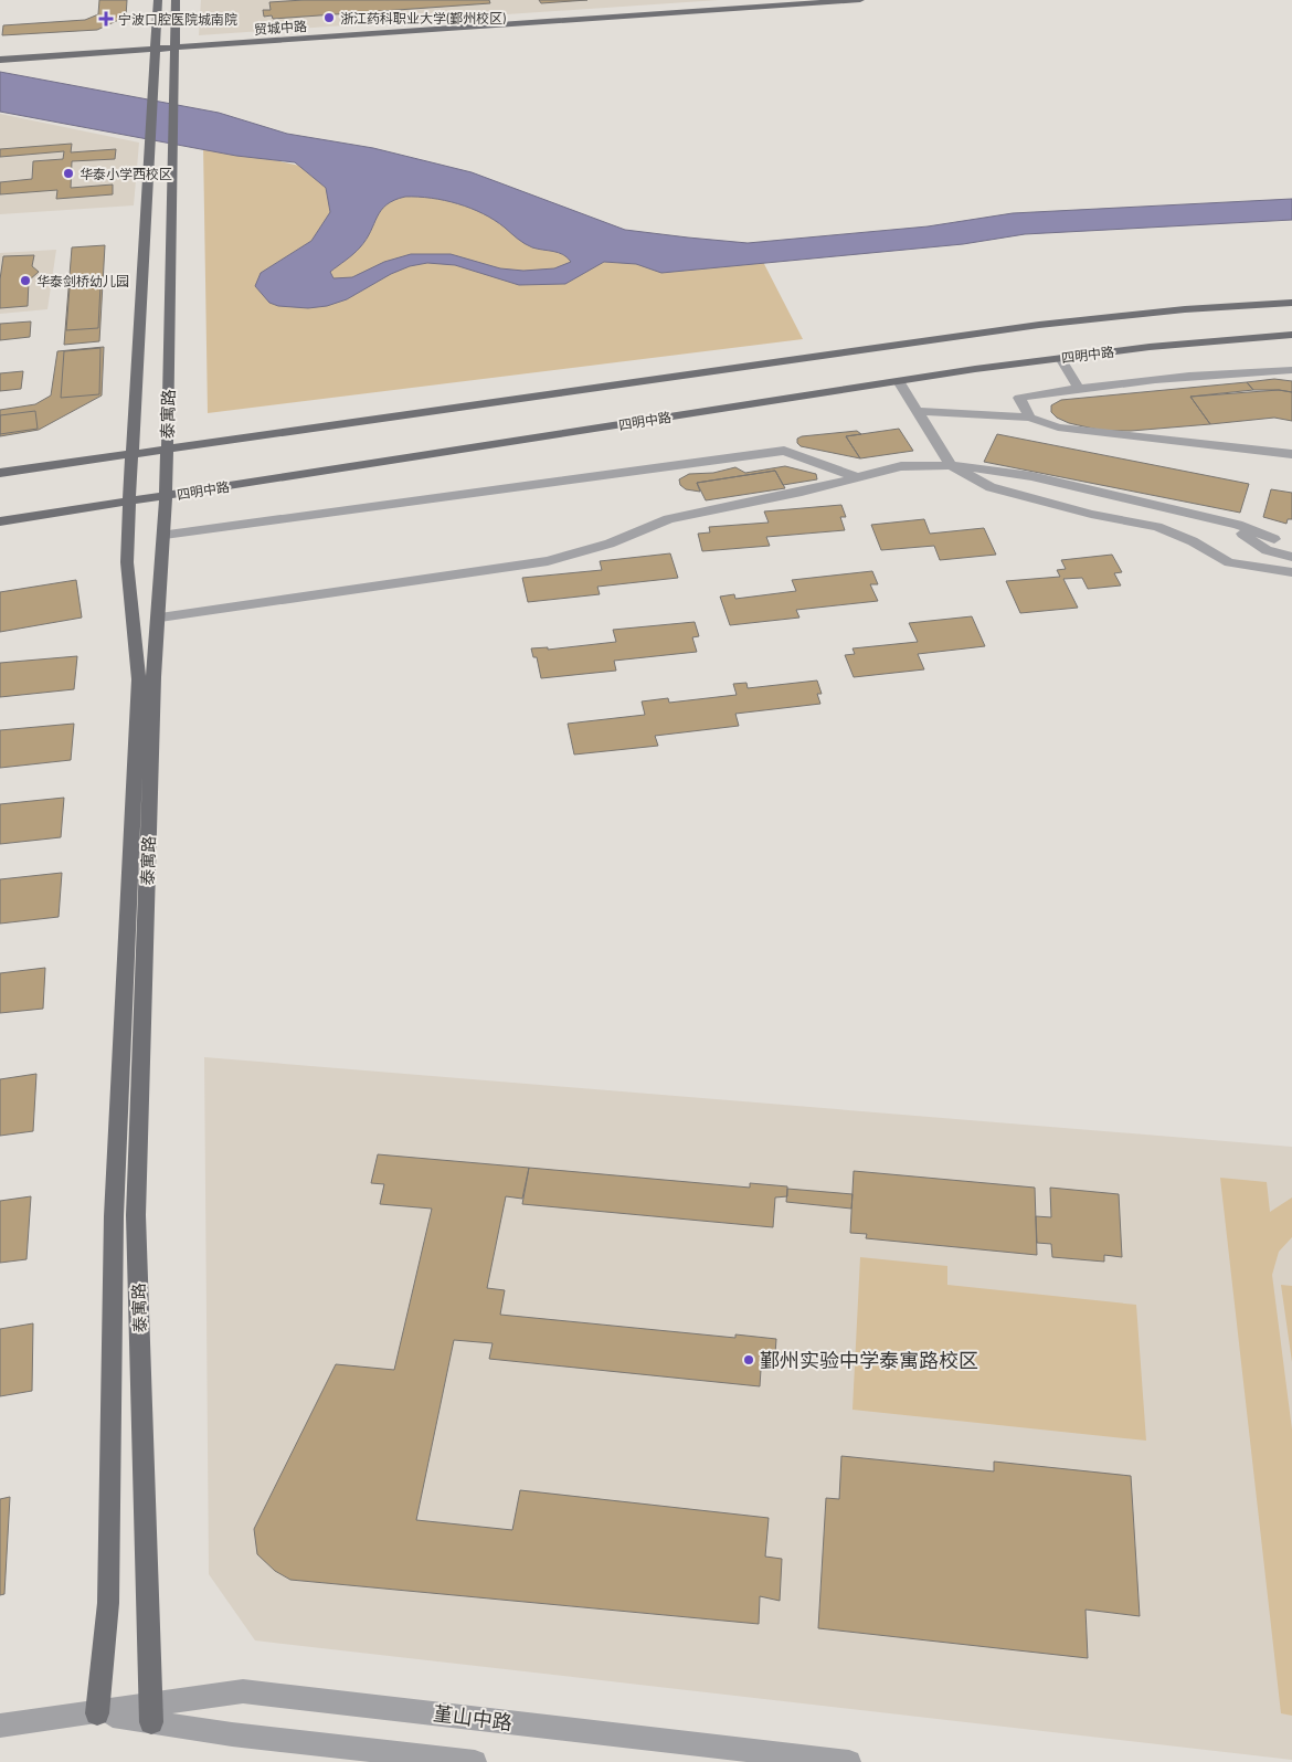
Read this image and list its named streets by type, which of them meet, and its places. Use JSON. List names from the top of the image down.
{
  "streets": {
    "main road": ["贸城中路", "四明中路", "泰寓路"],
    "street": ["堇山中路"]
  },
  "crossings": [
    ["贸城中路", "泰寓路"],
    ["四明中路", "泰寓路"],
    ["泰寓路", "堇山中路"]
  ],
  "places": {
    "other": [
      "浙江药科职业大学(鄞州校区)",
      "华泰小学西校区",
      "华泰剑桥幼儿园",
      "鄞州实验中学泰寓路校区"
    ],
    "health": ["宁波口腔医院城南院"]
  }
}
